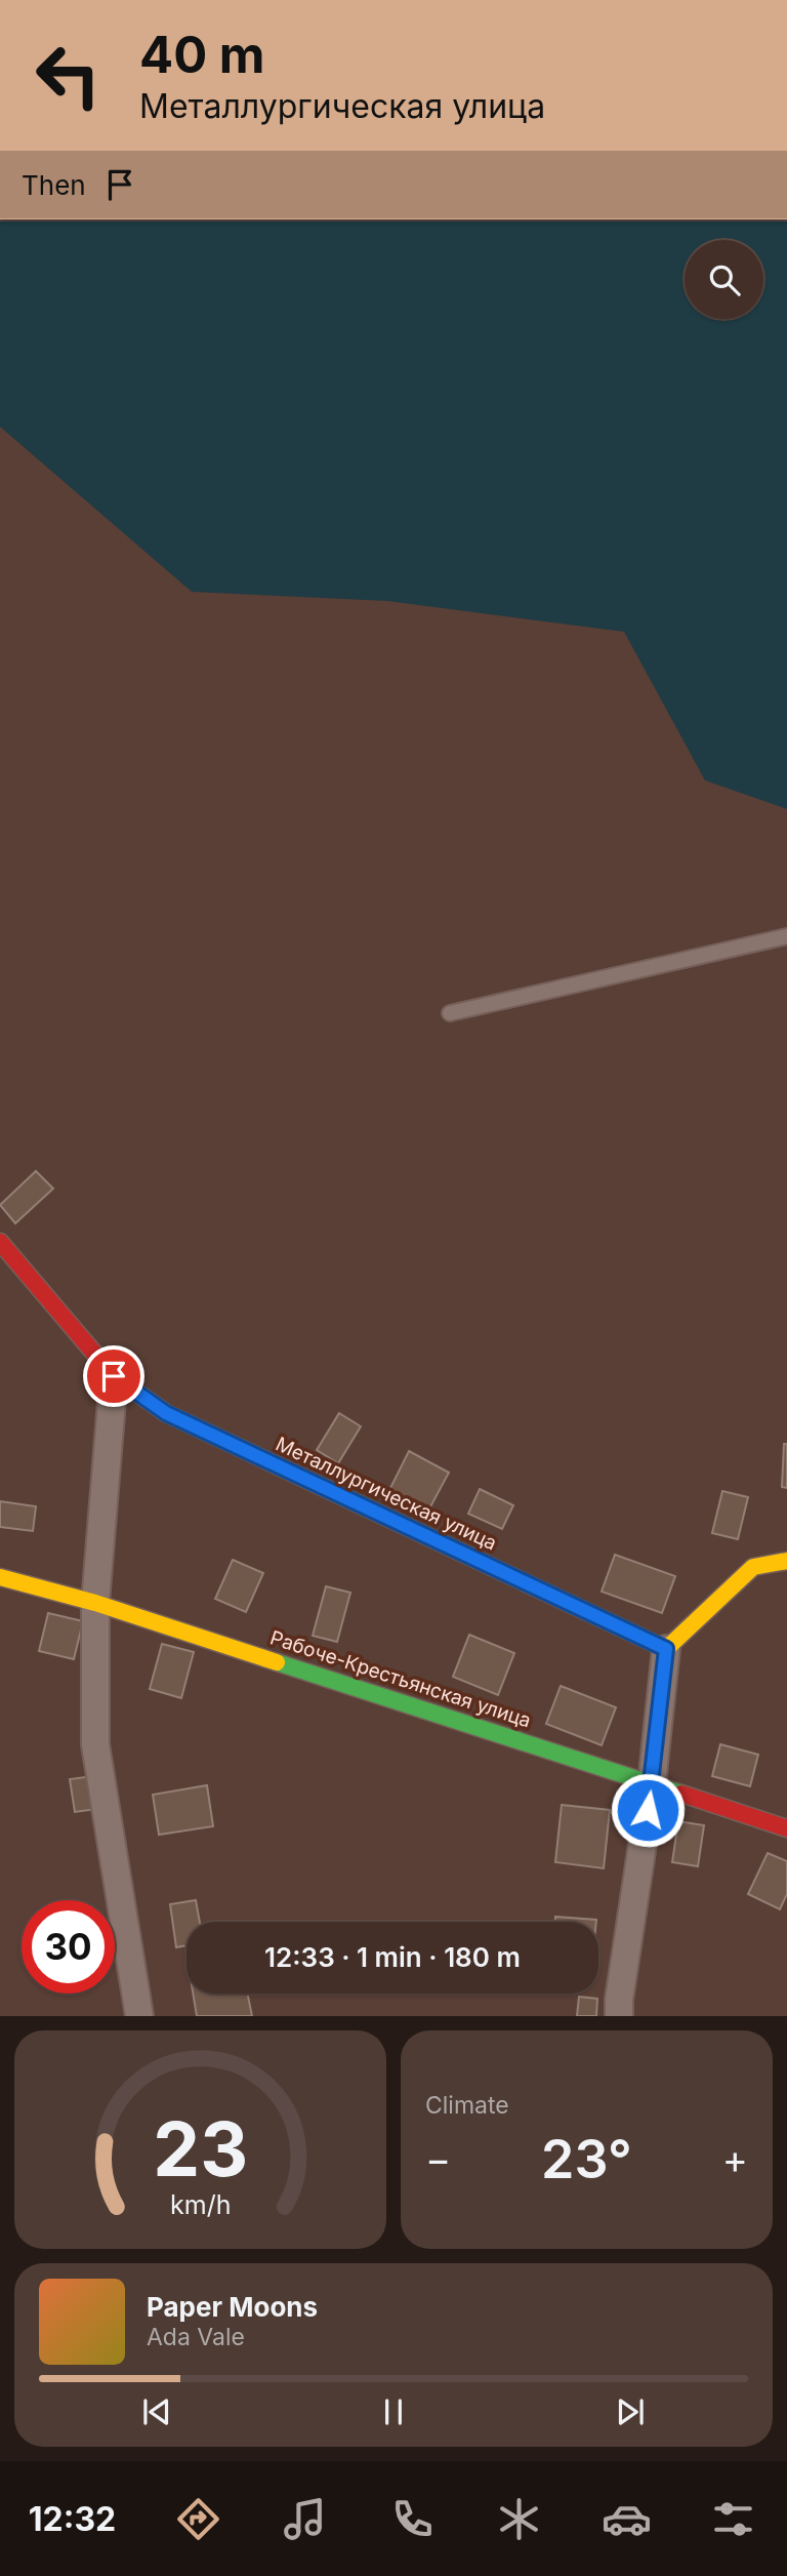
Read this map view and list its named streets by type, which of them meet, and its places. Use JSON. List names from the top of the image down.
{
  "streets": {
    "street": ["Металлургическая улица", "Рабоче-Крестьянская улица"]
  },
  "page": {
    "turn": ["40 m", "Металлургическая улица"],
    "then": "Then",
    "limit": "30",
    "trip": "12:33 · 1 min · 180 m",
    "tile": "Climate",
    "heat": ["−", "23°", "+"],
    "song": ["Paper Moons", "Ada Vale"],
    "tabs": "12:32",
    "gauge": ["23", "km/h"]
  }
}
